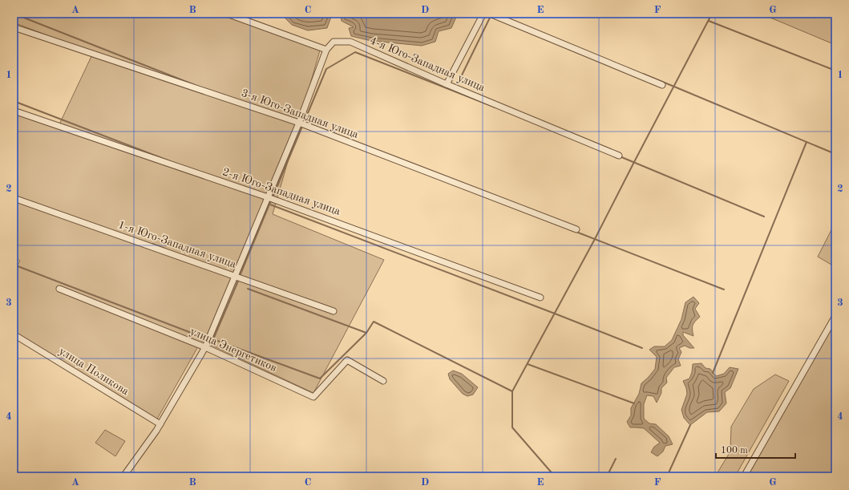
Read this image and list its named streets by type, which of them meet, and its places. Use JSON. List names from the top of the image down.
{
  "streets": {
    "street": [
      "4-я Юго-Западная улица",
      "3-я Юго-Западная улица",
      "2-я Юго-Западная улица",
      "1-я Юго-Западная улица",
      "улица Энергетиков",
      "улица Поликова"
    ]
  },
  "scale_bar": "100 m",
  "grid": {
    "columns": [
      "A",
      "B",
      "C",
      "D",
      "E",
      "F",
      "G"
    ],
    "rows": [
      "1",
      "2",
      "3",
      "4"
    ]
  }
}
